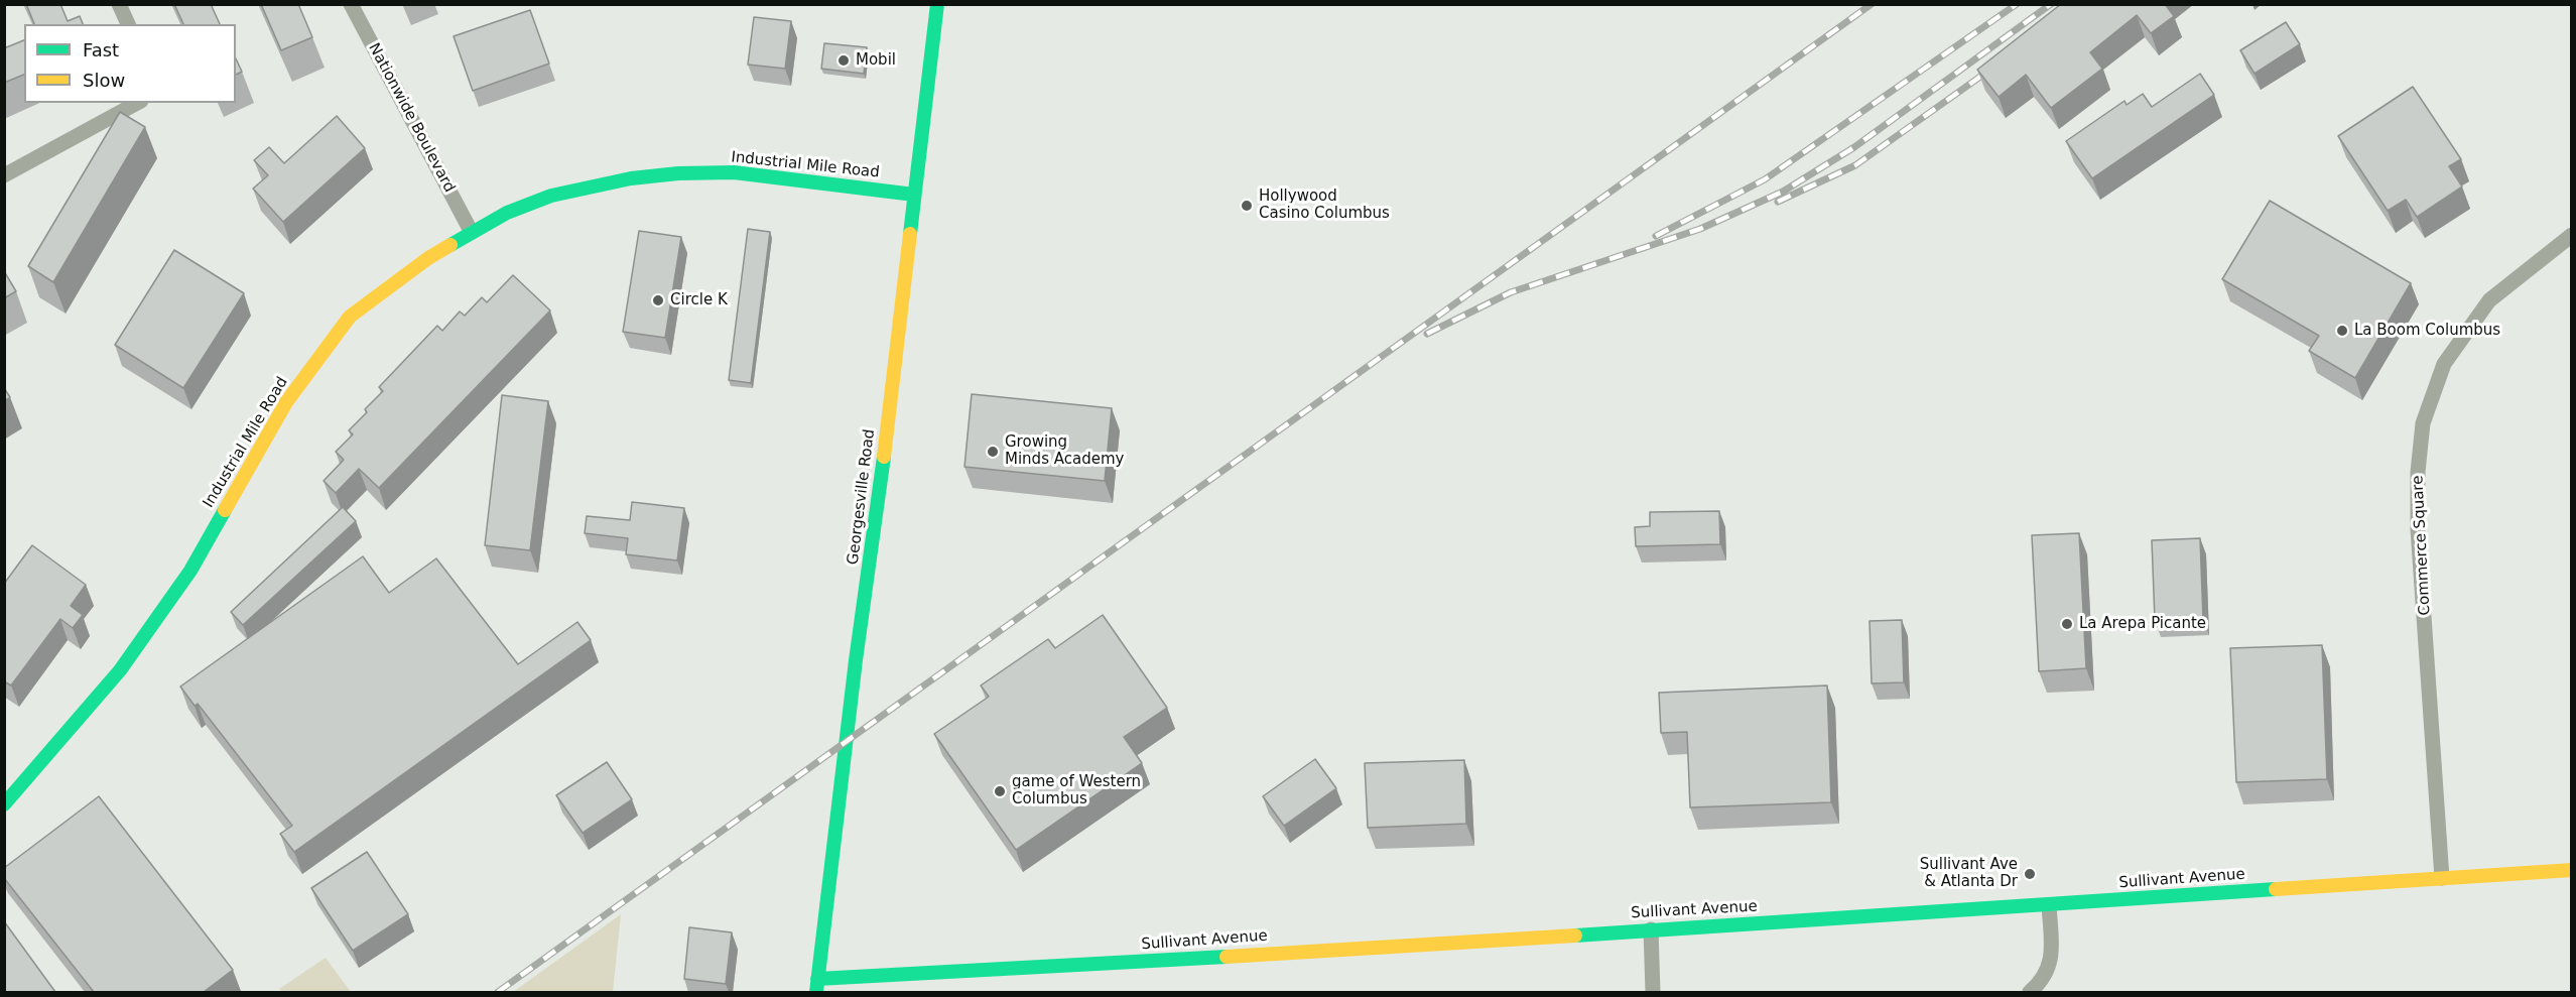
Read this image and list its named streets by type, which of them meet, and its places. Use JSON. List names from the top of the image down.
{
  "streets": {
    "main road": ["Industrial Mile Road", "Georgesville Road", "Sullivant Avenue"],
    "street": ["Nationwide Boulevard", "Commerce Square"]
  },
  "crossings": [
    ["Nationwide Boulevard", "Industrial Mile Road"],
    ["Industrial Mile Road", "Georgesville Road"],
    ["Georgesville Road", "Sullivant Avenue"],
    ["Commerce Square", "Sullivant Avenue"]
  ],
  "places": [
    "Mobil",
    "Hollywood Casino Columbus",
    "Circle K",
    "La Boom Columbus",
    "Growing Minds Academy",
    "La Arepa Picante",
    "game of Western Columbus",
    "Sullivant Ave & Atlanta Dr"
  ],
  "legend": ["Fast", "Slow"]
}
